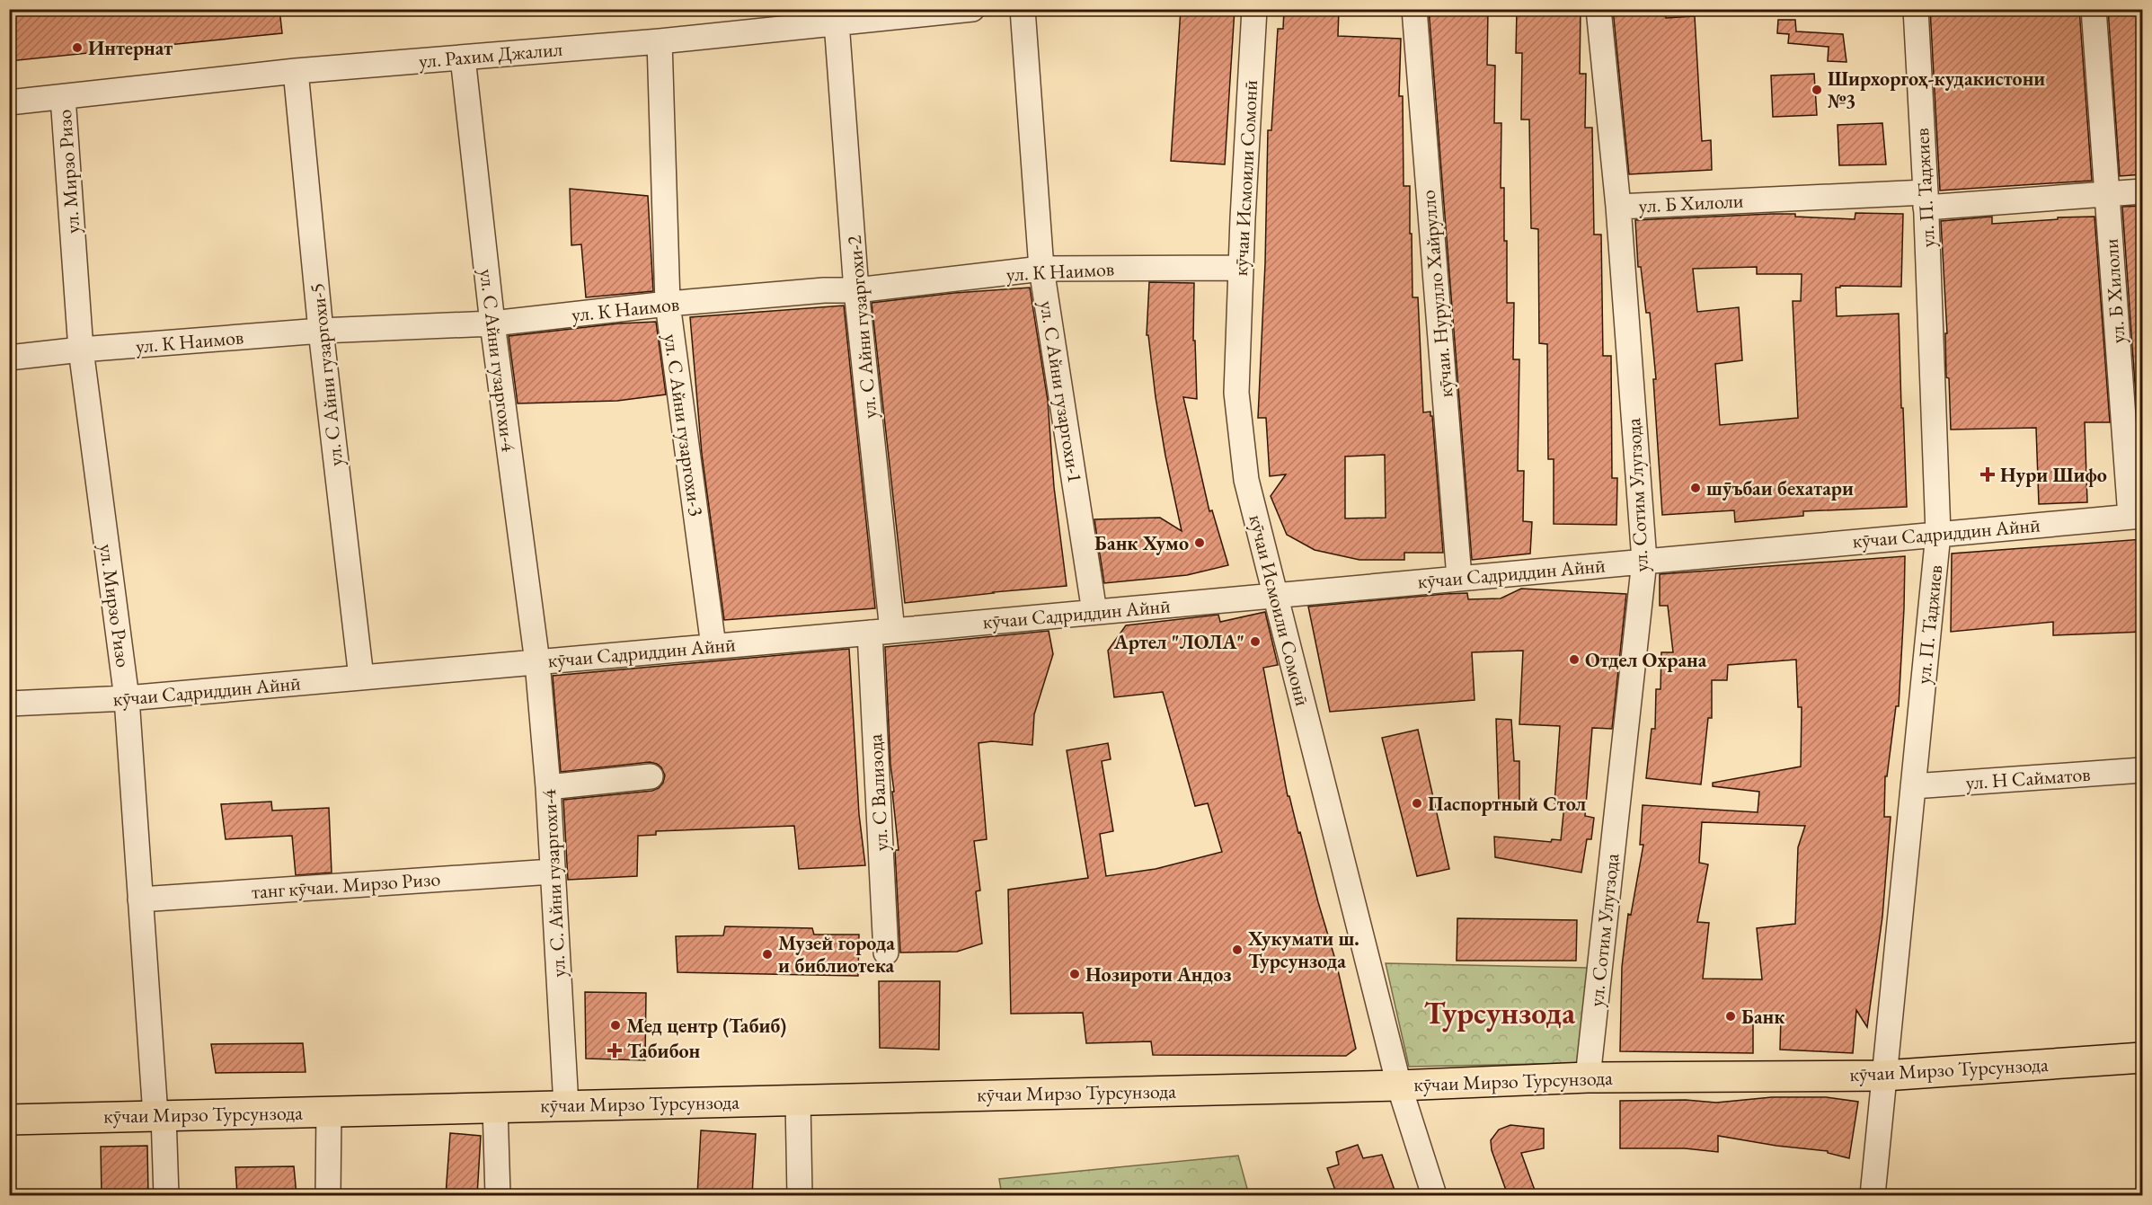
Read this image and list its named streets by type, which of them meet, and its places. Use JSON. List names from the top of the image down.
{
  "streets": {
    "main road": ["кӯчаи Мирзо Турсунзода"],
    "street": [
      "ул. Рахим Джалил",
      "ул. Мирзо Ризо",
      "кӯчаи Исмоили Сомонӣ",
      "ул. П. Таджиев",
      "ул. Б Хилоли",
      "ул. К Наимов",
      "кӯчаи. Нурулло Хайрулло",
      "ул. С Айни гузаргохи-2",
      "ул. С Айни гузаргохи-4",
      "ул. С Айни гузаргохи-5",
      "ул. С Айни гузаргохи-1",
      "ул. С Айни гузаргохи-3",
      "ул. Сотим Улугзода",
      "кӯчаи Садриддин Айнӣ",
      "ул. Н Сайматов",
      "ул. С Вализода",
      "ул. С. Айни гузаргохи-4",
      "танг кӯчаи. Мирзо Ризо"
    ]
  },
  "crossings": [
    ["ул. Рахим Джалил", "ул. Мирзо Ризо"],
    ["ул. Рахим Джалил", "ул. С Айни гузаргохи-2"],
    ["ул. Рахим Джалил", "ул. С Айни гузаргохи-4"],
    ["ул. Рахим Джалил", "ул. С Айни гузаргохи-5"],
    ["ул. Рахим Джалил", "ул. С Айни гузаргохи-3"],
    ["ул. Мирзо Ризо", "ул. К Наимов"],
    ["ул. Мирзо Ризо", "кӯчаи Садриддин Айнӣ"],
    ["ул. Мирзо Ризо", "танг кӯчаи. Мирзо Ризо"],
    ["ул. Мирзо Ризо", "кӯчаи Мирзо Турсунзода"],
    ["кӯчаи Исмоили Сомонӣ", "ул. К Наимов"],
    ["кӯчаи Исмоили Сомонӣ", "кӯчаи Садриддин Айнӣ"],
    ["кӯчаи Исмоили Сомонӣ", "кӯчаи Мирзо Турсунзода"],
    ["ул. П. Таджиев", "ул. Б Хилоли"],
    ["ул. П. Таджиев", "кӯчаи Садриддин Айнӣ"],
    ["ул. П. Таджиев", "ул. Н Сайматов"],
    ["ул. П. Таджиев", "кӯчаи Мирзо Турсунзода"],
    ["ул. Б Хилоли", "ул. Сотим Улугзода"],
    ["ул. Б Хилоли", "кӯчаи Садриддин Айнӣ"],
    ["ул. К Наимов", "ул. С Айни гузаргохи-2"],
    ["ул. К Наимов", "ул. С Айни гузаргохи-4"],
    ["ул. К Наимов", "ул. С Айни гузаргохи-5"],
    ["ул. К Наимов", "ул. С Айни гузаргохи-1"],
    ["ул. К Наимов", "ул. С Айни гузаргохи-3"],
    ["кӯчаи. Нурулло Хайрулло", "кӯчаи Садриддин Айнӣ"],
    ["ул. С Айни гузаргохи-2", "кӯчаи Садриддин Айнӣ"],
    ["ул. С Айни гузаргохи-2", "ул. С Вализода"],
    ["ул. С Айни гузаргохи-4", "кӯчаи Садриддин Айнӣ"],
    ["ул. С Айни гузаргохи-4", "ул. С. Айни гузаргохи-4"],
    ["ул. С Айни гузаргохи-5", "кӯчаи Садриддин Айнӣ"],
    ["ул. С Айни гузаргохи-1", "кӯчаи Садриддин Айнӣ"],
    ["ул. С Айни гузаргохи-3", "кӯчаи Садриддин Айнӣ"],
    ["ул. Сотим Улугзода", "кӯчаи Садриддин Айнӣ"],
    ["ул. Сотим Улугзода", "кӯчаи Мирзо Турсунзода"],
    ["кӯчаи Садриддин Айнӣ", "ул. С Вализода"],
    ["кӯчаи Садриддин Айнӣ", "ул. С. Айни гузаргохи-4"],
    ["ул. С. Айни гузаргохи-4", "танг кӯчаи. Мирзо Ризо"],
    ["ул. С. Айни гузаргохи-4", "кӯчаи Мирзо Турсунзода"]
  ],
  "districts": ["Турсунзода"],
  "places": {
    "other": [
      "Интернат",
      "Ширхоргоҳ-кудакистони №3",
      "шӯъбаи бехатари",
      "Банк Хумо",
      "Артел \"ЛОЛА\"",
      "Отдел Охрана",
      "Паспортный Стол",
      "Хукумати ш. Турсунзода",
      "Музей города и библиотека",
      "Нозироти Андоз",
      "Банк",
      "Мед центр (Табиб)"
    ],
    "health": ["Нури Шифо", "Табибон"]
  }
}
